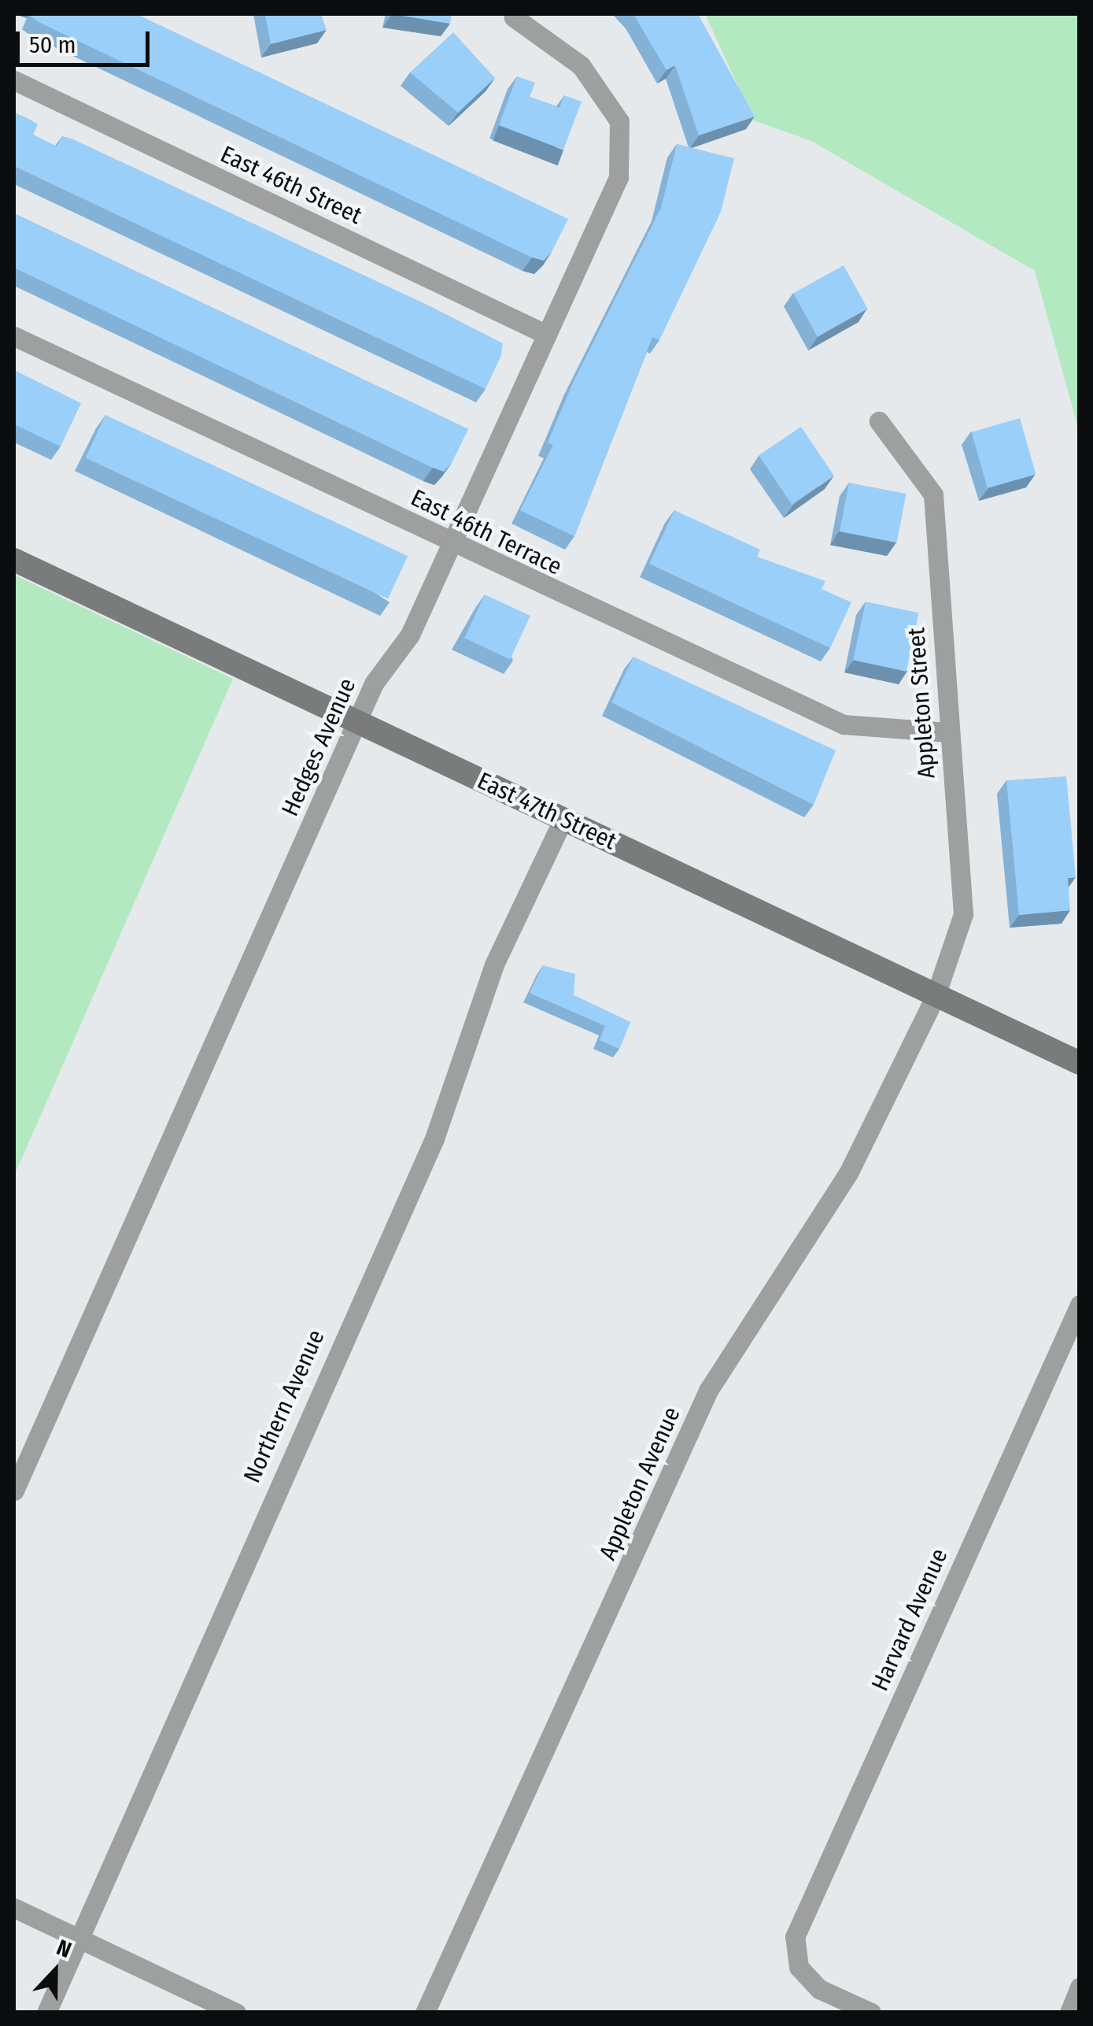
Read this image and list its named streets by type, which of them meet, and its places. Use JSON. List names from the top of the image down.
{
  "streets": {
    "main road": ["East 47th Street"],
    "street": [
      "East 46th Street",
      "East 46th Terrace",
      "Appleton Street",
      "Hedges Avenue",
      "Northern Avenue",
      "Appleton Avenue",
      "Harvard Avenue"
    ]
  },
  "crossings": [
    ["East 46th Street", "Hedges Avenue"],
    ["East 46th Terrace", "Appleton Street"],
    ["East 46th Terrace", "Hedges Avenue"],
    ["Appleton Street", "East 47th Street"],
    ["Appleton Street", "Appleton Avenue"],
    ["Hedges Avenue", "East 47th Street"],
    ["East 47th Street", "Northern Avenue"],
    ["East 47th Street", "Appleton Avenue"]
  ],
  "scale_bar": "50 m",
  "north": "top"
}
